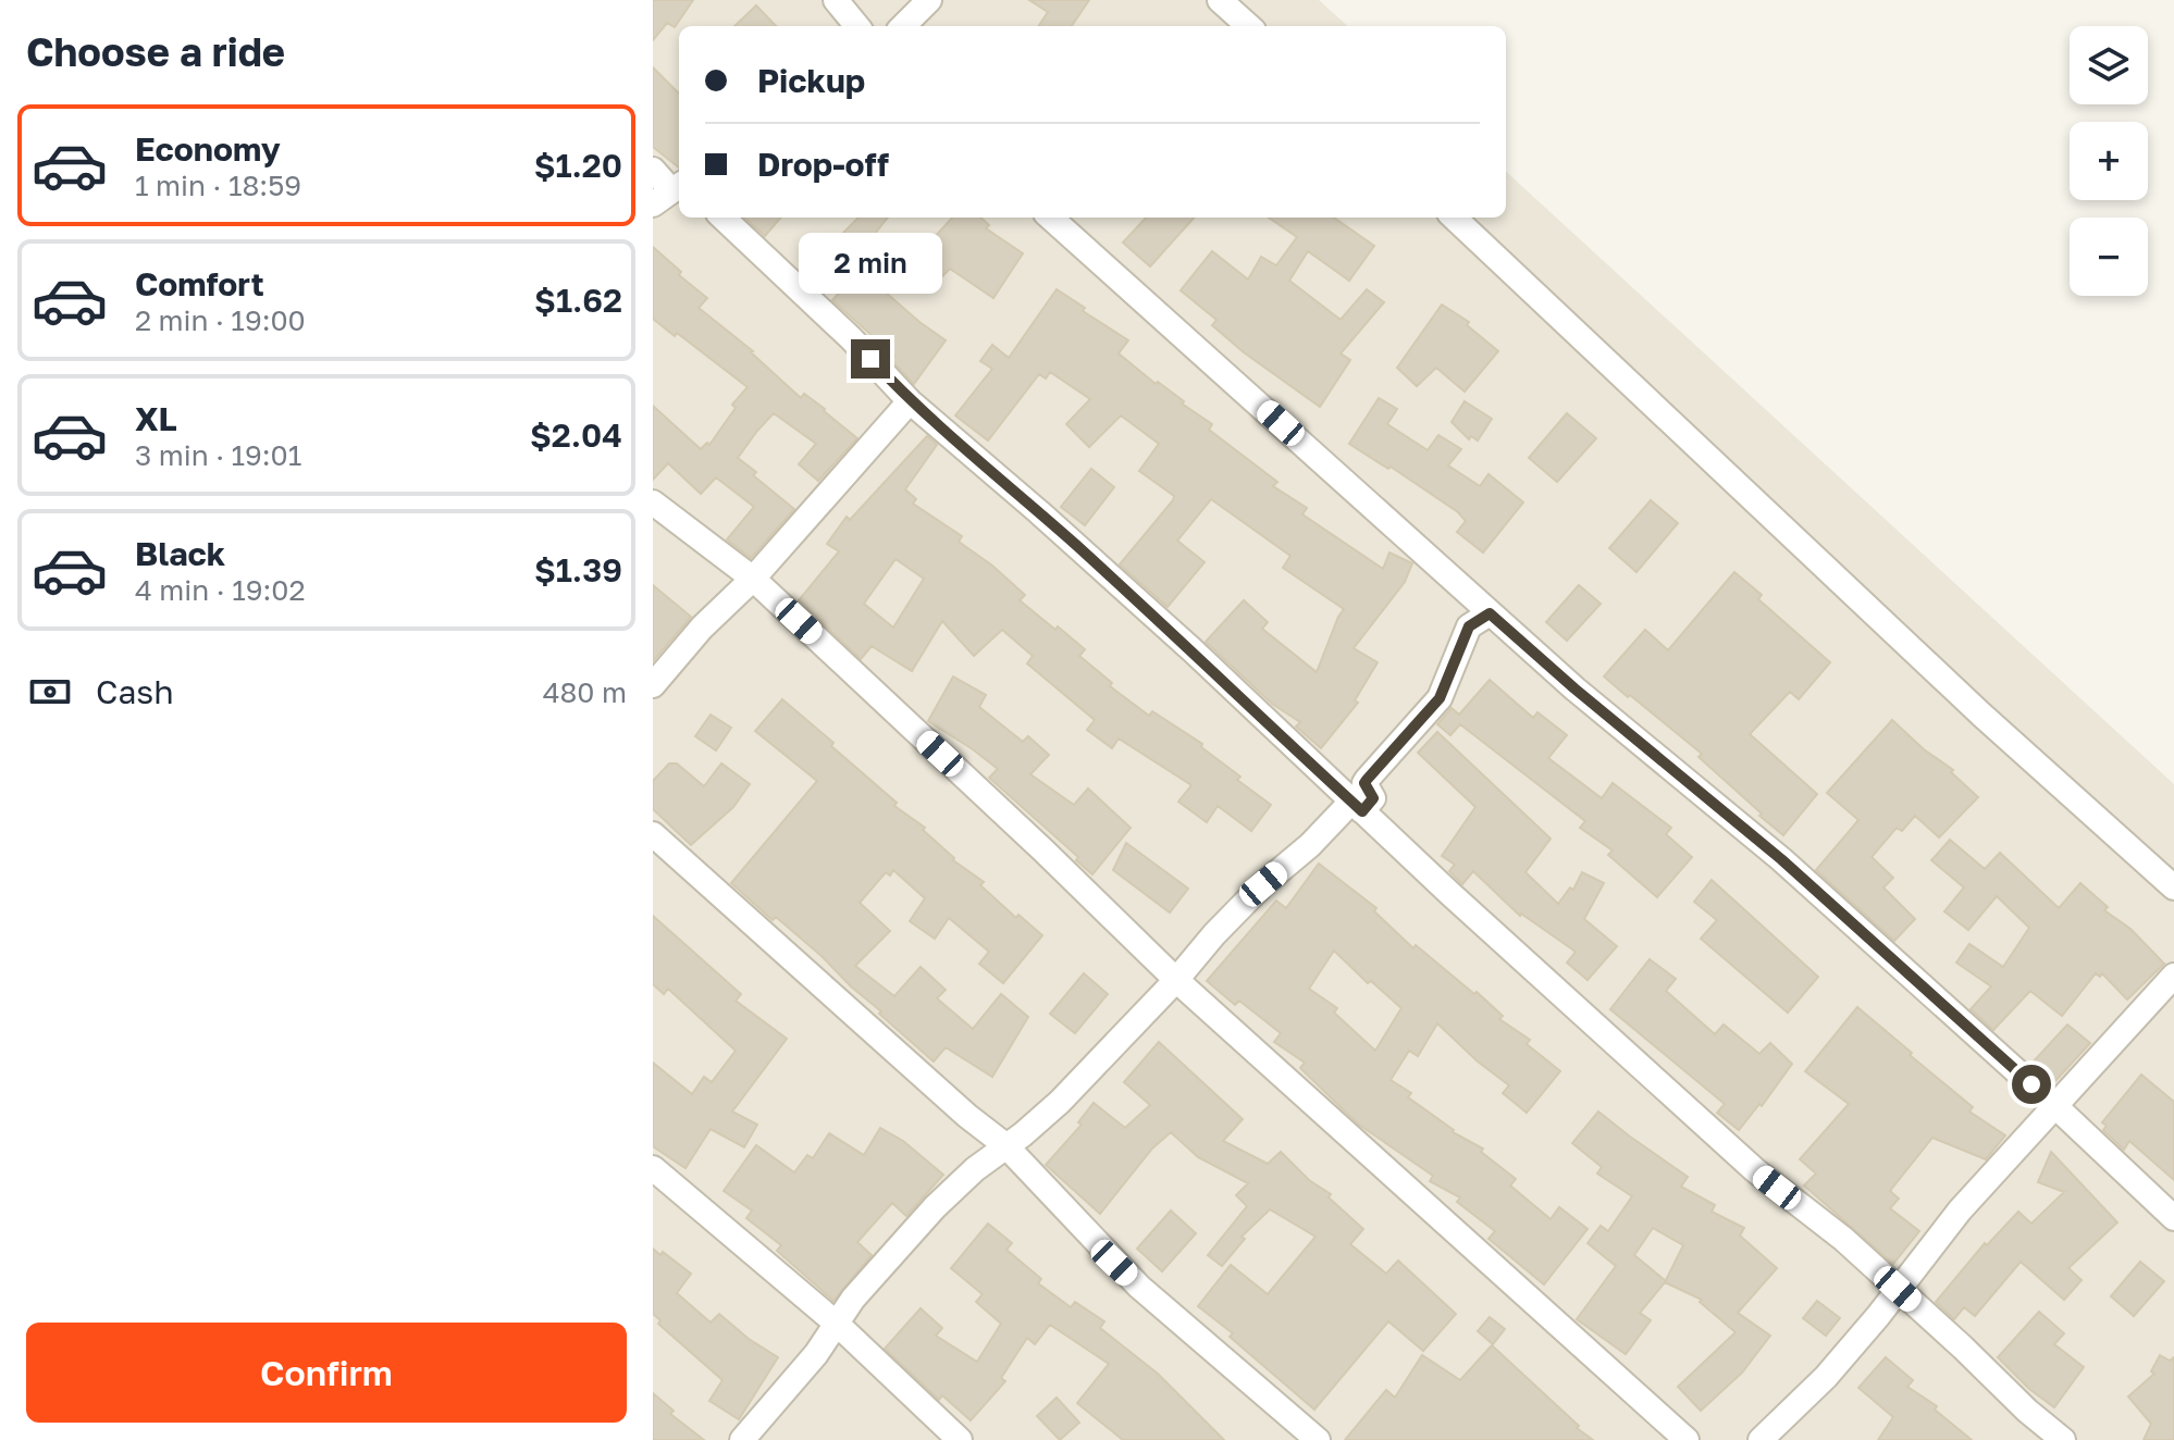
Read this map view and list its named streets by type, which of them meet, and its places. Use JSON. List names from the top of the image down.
{
  "page": {
    "heading": "Choose a ride",
    "map_buttons": ["+", "−"],
    "banner": ["Pickup", "Drop-off"],
    "list": [
      {
        "name": "Economy",
        "note": "1 min · 18:59",
        "value": "$1.20"
      },
      {
        "name": "Comfort",
        "note": "2 min · 19:00",
        "value": "$1.62"
      },
      {
        "name": "XL",
        "note": "3 min · 19:01",
        "value": "$2.04"
      },
      {
        "name": "Black",
        "note": "4 min · 19:02",
        "value": "$1.39"
      }
    ],
    "bubble": "2 min",
    "pay": ["Cash", "480 m"],
    "buttons": "Confirm"
  }
}
